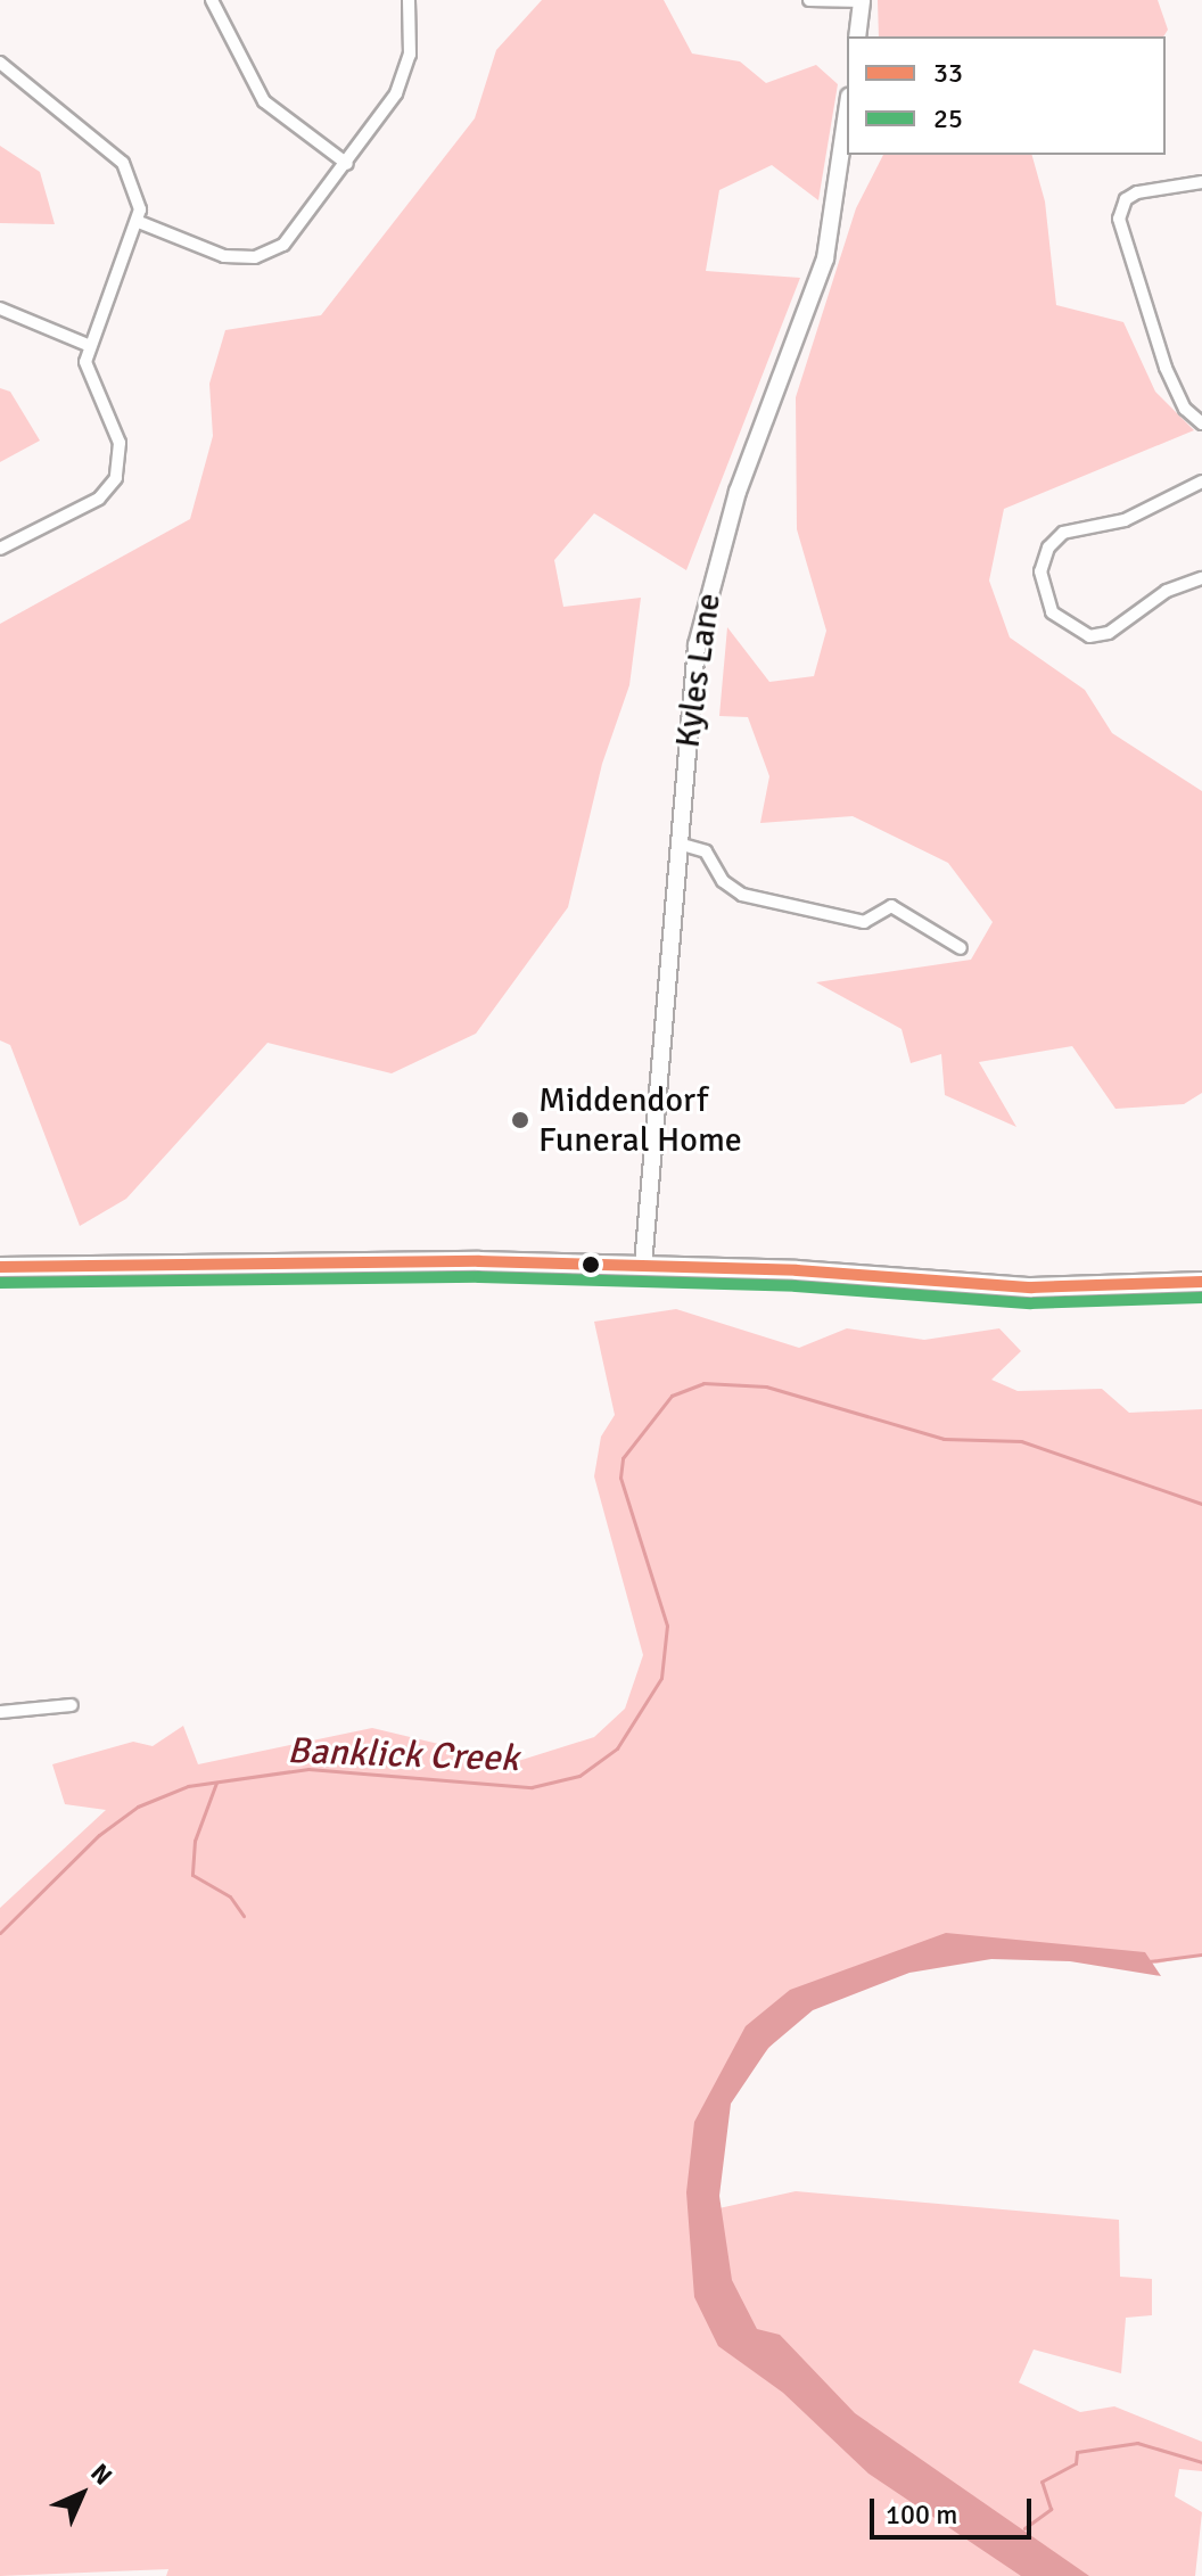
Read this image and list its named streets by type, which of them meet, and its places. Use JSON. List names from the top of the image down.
{
  "streets": {
    "main road": ["Kyles Lane"]
  },
  "water": ["Banklick Creek"],
  "places": ["Middendorf Funeral Home"],
  "lines": ["transit line 33", "transit line 25"],
  "legend": ["33", "25"],
  "scale_bar": "100 m",
  "north": "top right"
}
